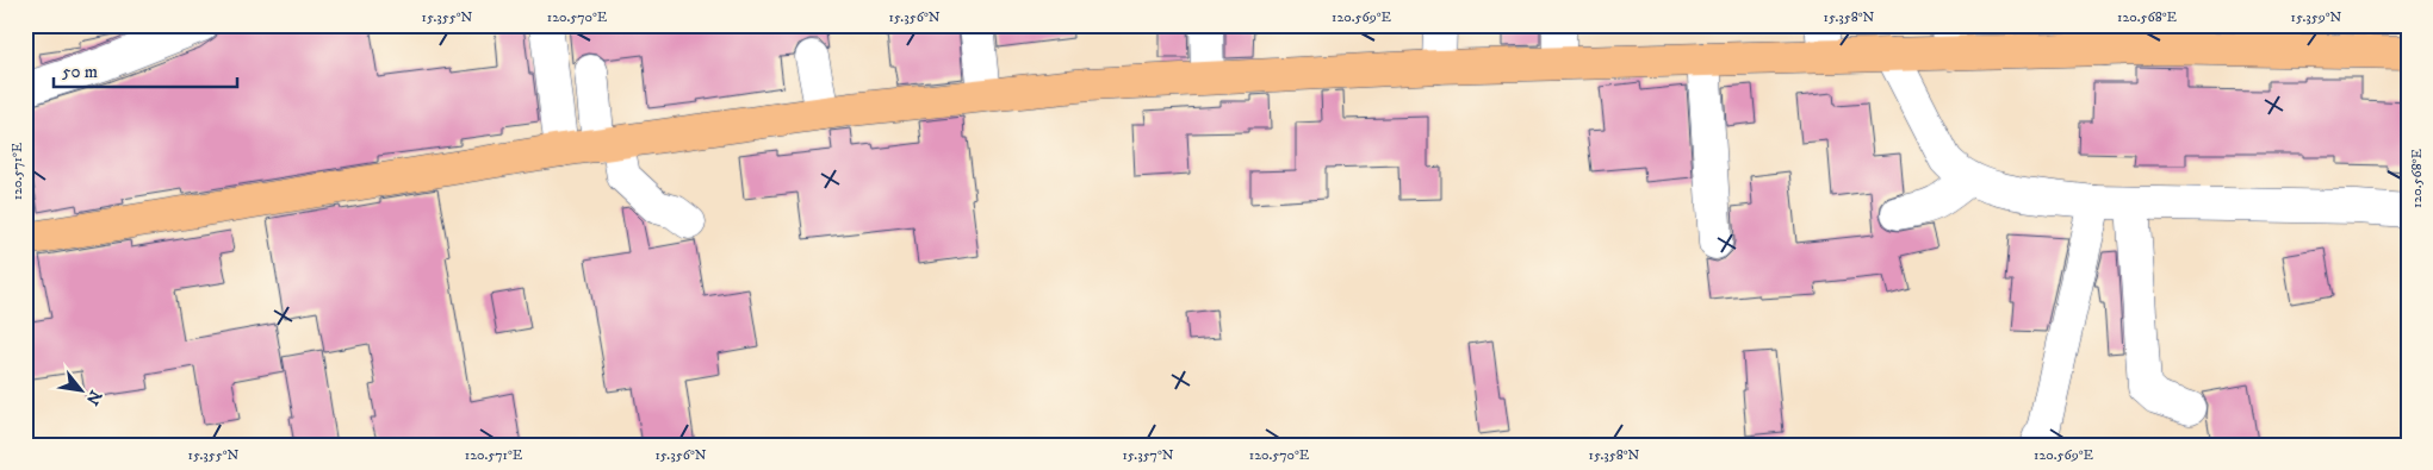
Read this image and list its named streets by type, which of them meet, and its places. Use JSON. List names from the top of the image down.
{
  "scale_bar": "50 m",
  "north": "bottom right",
  "coordinates": [
    "15.355°N",
    "120.570°E",
    "15.356°N",
    "120.569°E",
    "15.358°N",
    "120.568°E",
    "15.359°N",
    "120.571°E",
    "15.357°N"
  ]
}
